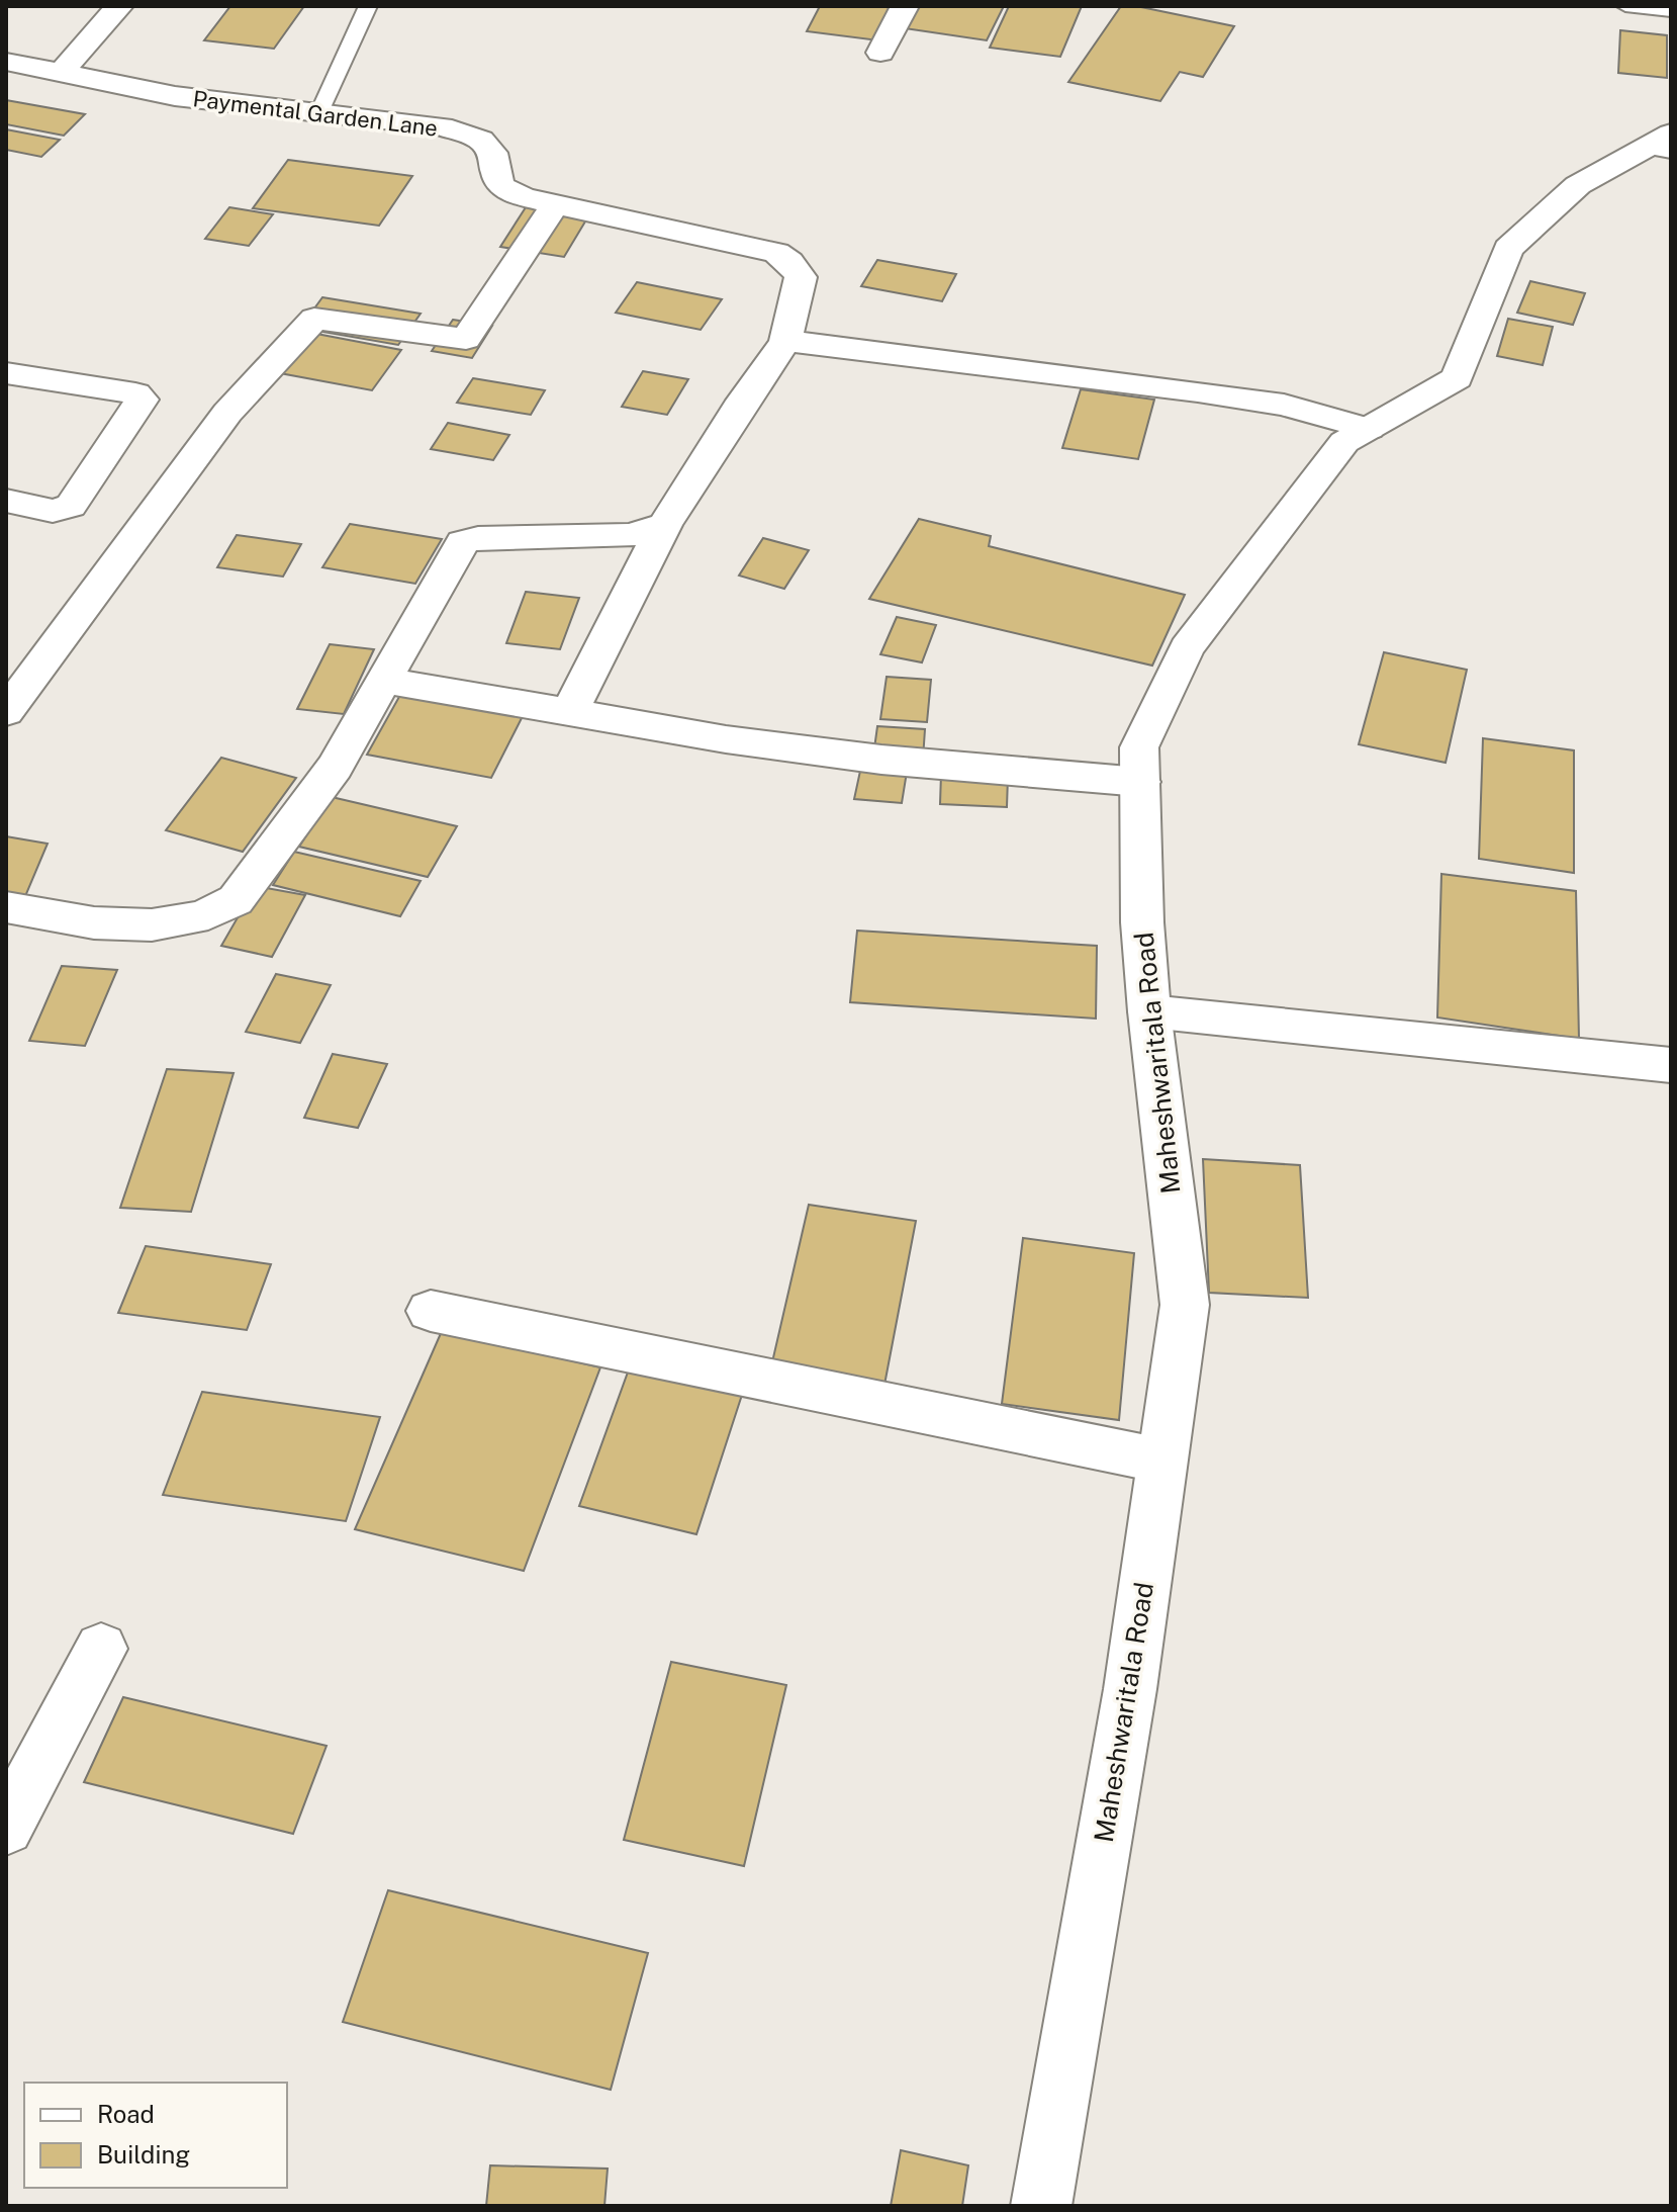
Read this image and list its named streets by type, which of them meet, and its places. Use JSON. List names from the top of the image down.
{
  "streets": {
    "street": ["Paymental Garden Lane", "Maheshwaritala Road"]
  },
  "legend": ["Road", "Building"]
}
